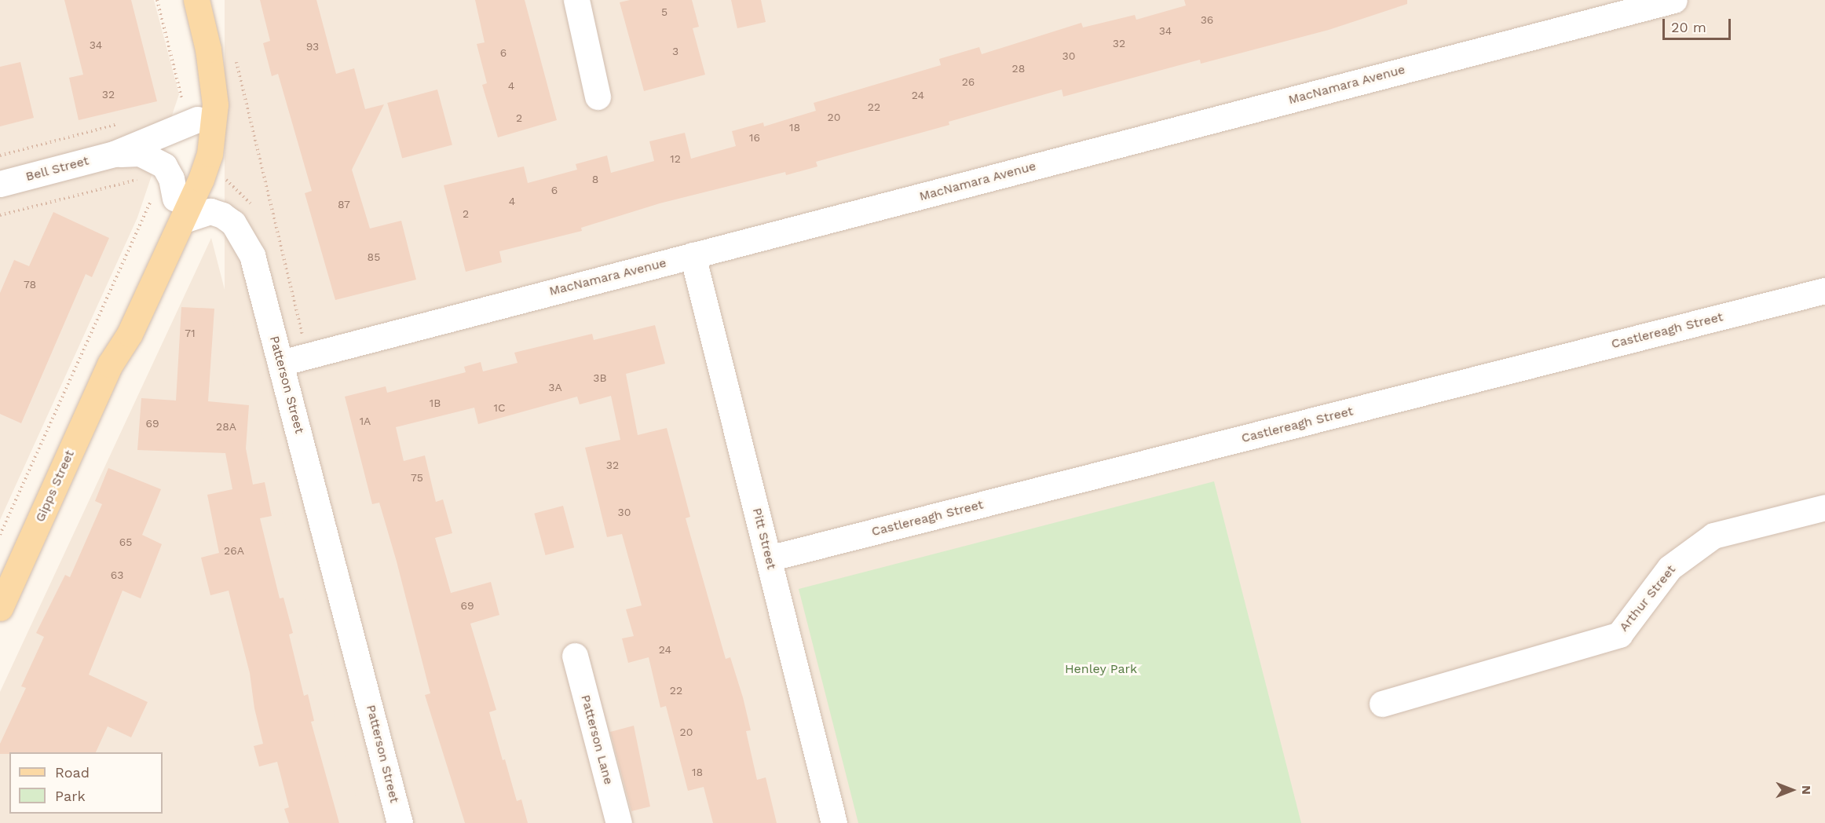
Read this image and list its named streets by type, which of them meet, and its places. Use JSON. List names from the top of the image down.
{
  "streets": {
    "main road": ["Gipps Street"],
    "street": [
      "MacNamara Avenue",
      "Bell Street",
      "Castlereagh Street",
      "Patterson Street",
      "Pitt Street",
      "Arthur Street",
      "Patterson Lane"
    ]
  },
  "crossings": [
    ["MacNamara Avenue", "Patterson Street"],
    ["MacNamara Avenue", "Pitt Street"],
    ["Bell Street", "Patterson Street"],
    ["Bell Street", "Gipps Street"],
    ["Castlereagh Street", "Pitt Street"],
    ["Patterson Street", "Gipps Street"]
  ],
  "parks": ["Henley Park"],
  "house_numbers": [
    "5",
    "36",
    "34",
    "32",
    "34",
    "93",
    "3",
    "6",
    "30",
    "28",
    "26",
    "4",
    "32",
    "24",
    "22",
    "20",
    "2",
    "18",
    "16",
    "12",
    "8",
    "6",
    "4",
    "87",
    "2",
    "85",
    "78",
    "71",
    "3B",
    "3A",
    "1B",
    "1C",
    "1A",
    "69",
    "28A",
    "32",
    "75",
    "30",
    "65",
    "26A",
    "63",
    "69",
    "24",
    "22",
    "20",
    "18"
  ],
  "legend": ["Road", "Park"],
  "scale_bar": "20 m",
  "north": "right"
}
